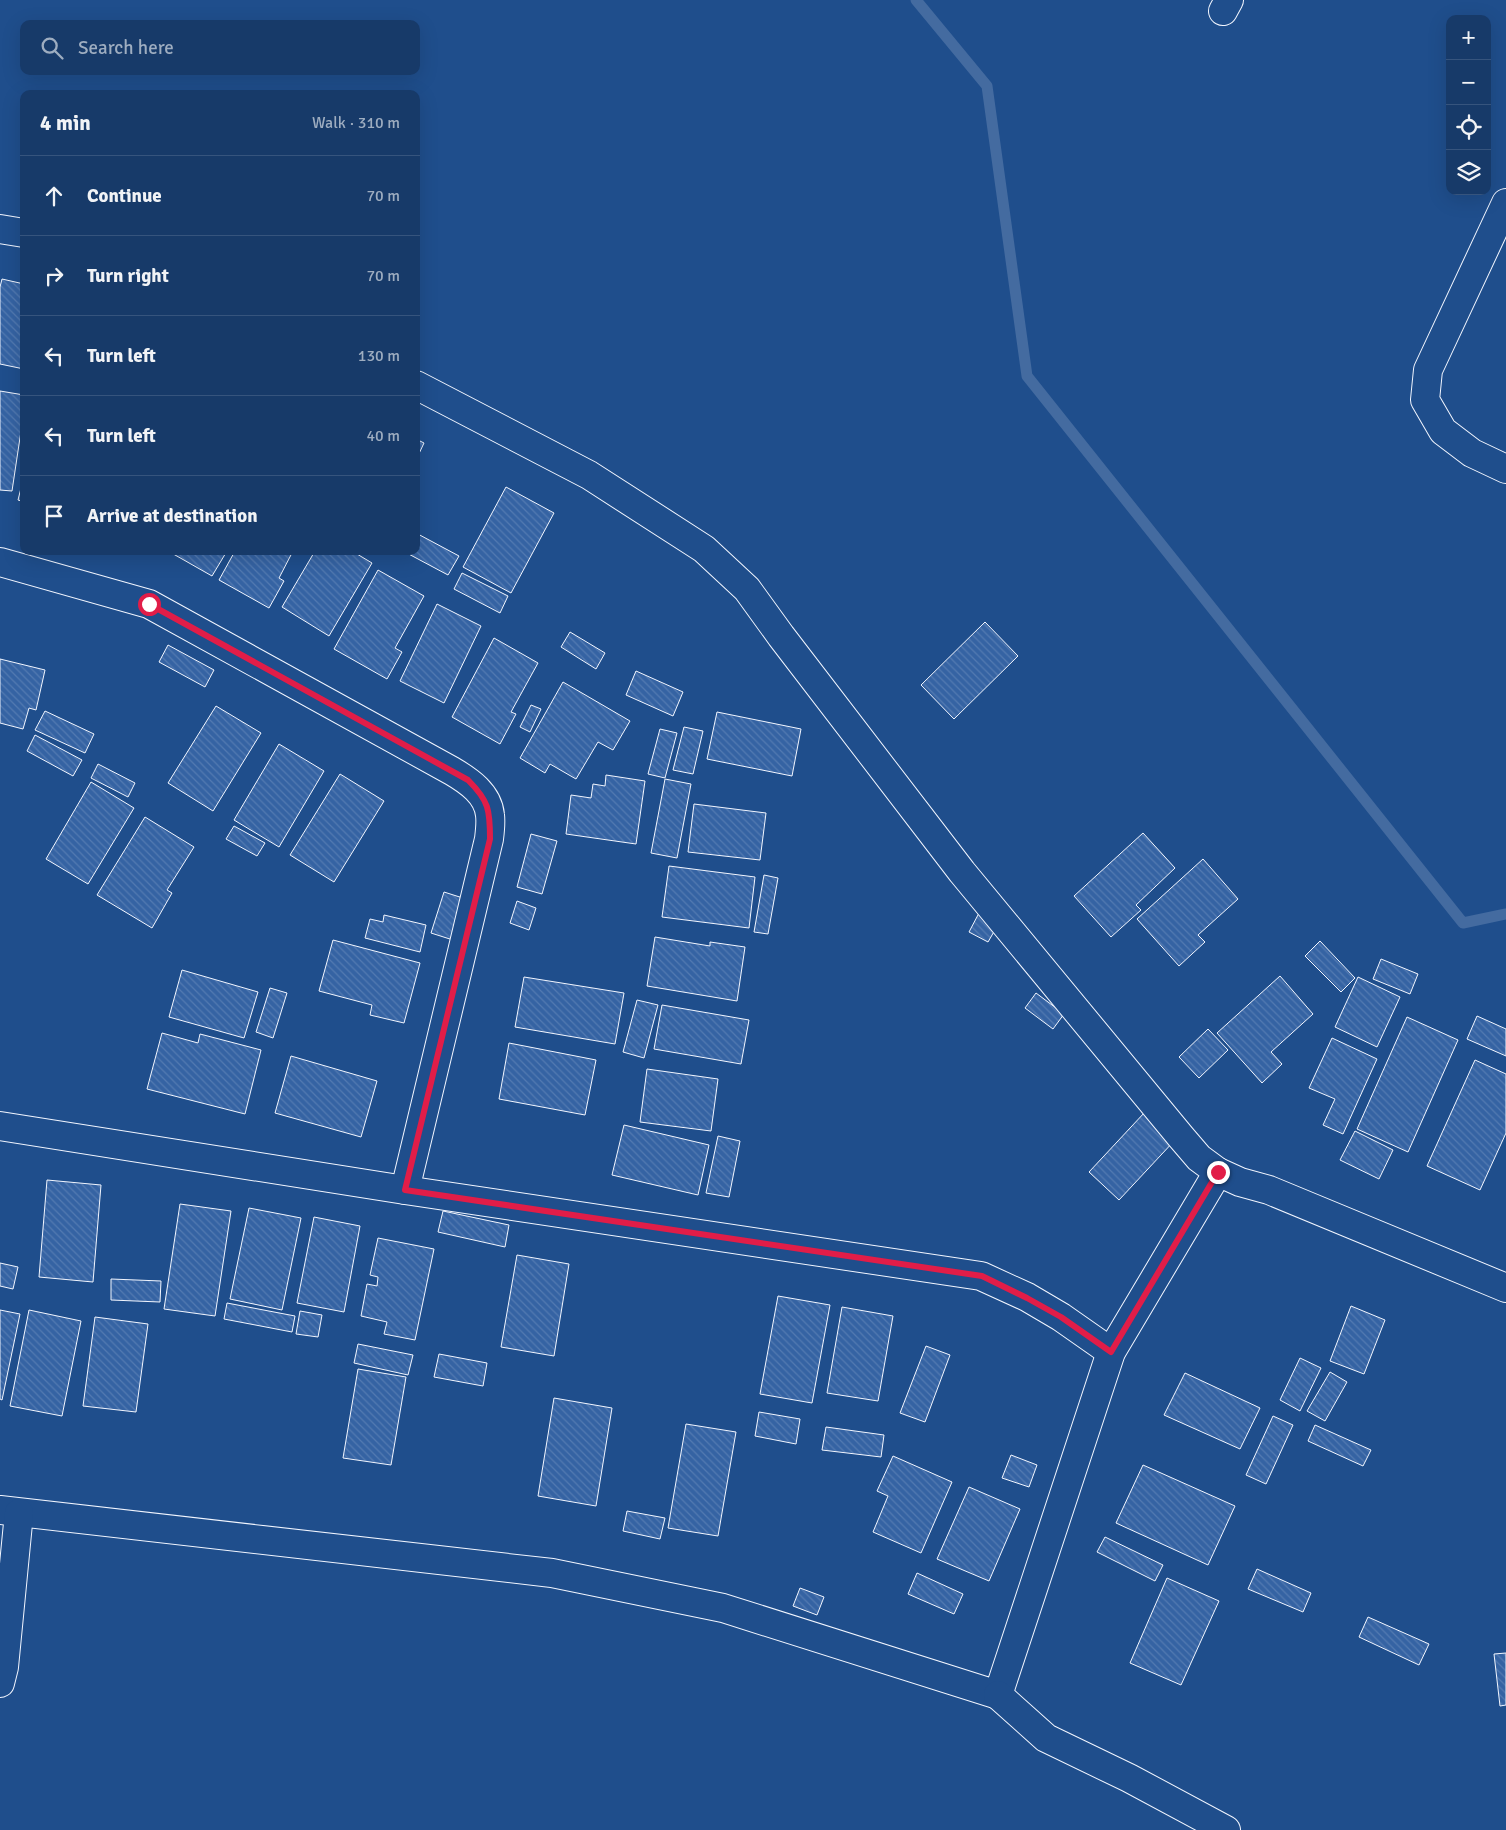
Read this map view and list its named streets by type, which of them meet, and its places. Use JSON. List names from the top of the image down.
{
  "page": {
    "map_buttons": ["+", "−"],
    "search": "Search here",
    "heading": ["4 min", "Walk · 310 m"],
    "list": [
      ["Continue", "70 m"],
      ["Turn right", "70 m"],
      ["Turn left", "130 m"],
      ["Turn left", "40 m"],
      "Arrive at destination"
    ]
  }
}
